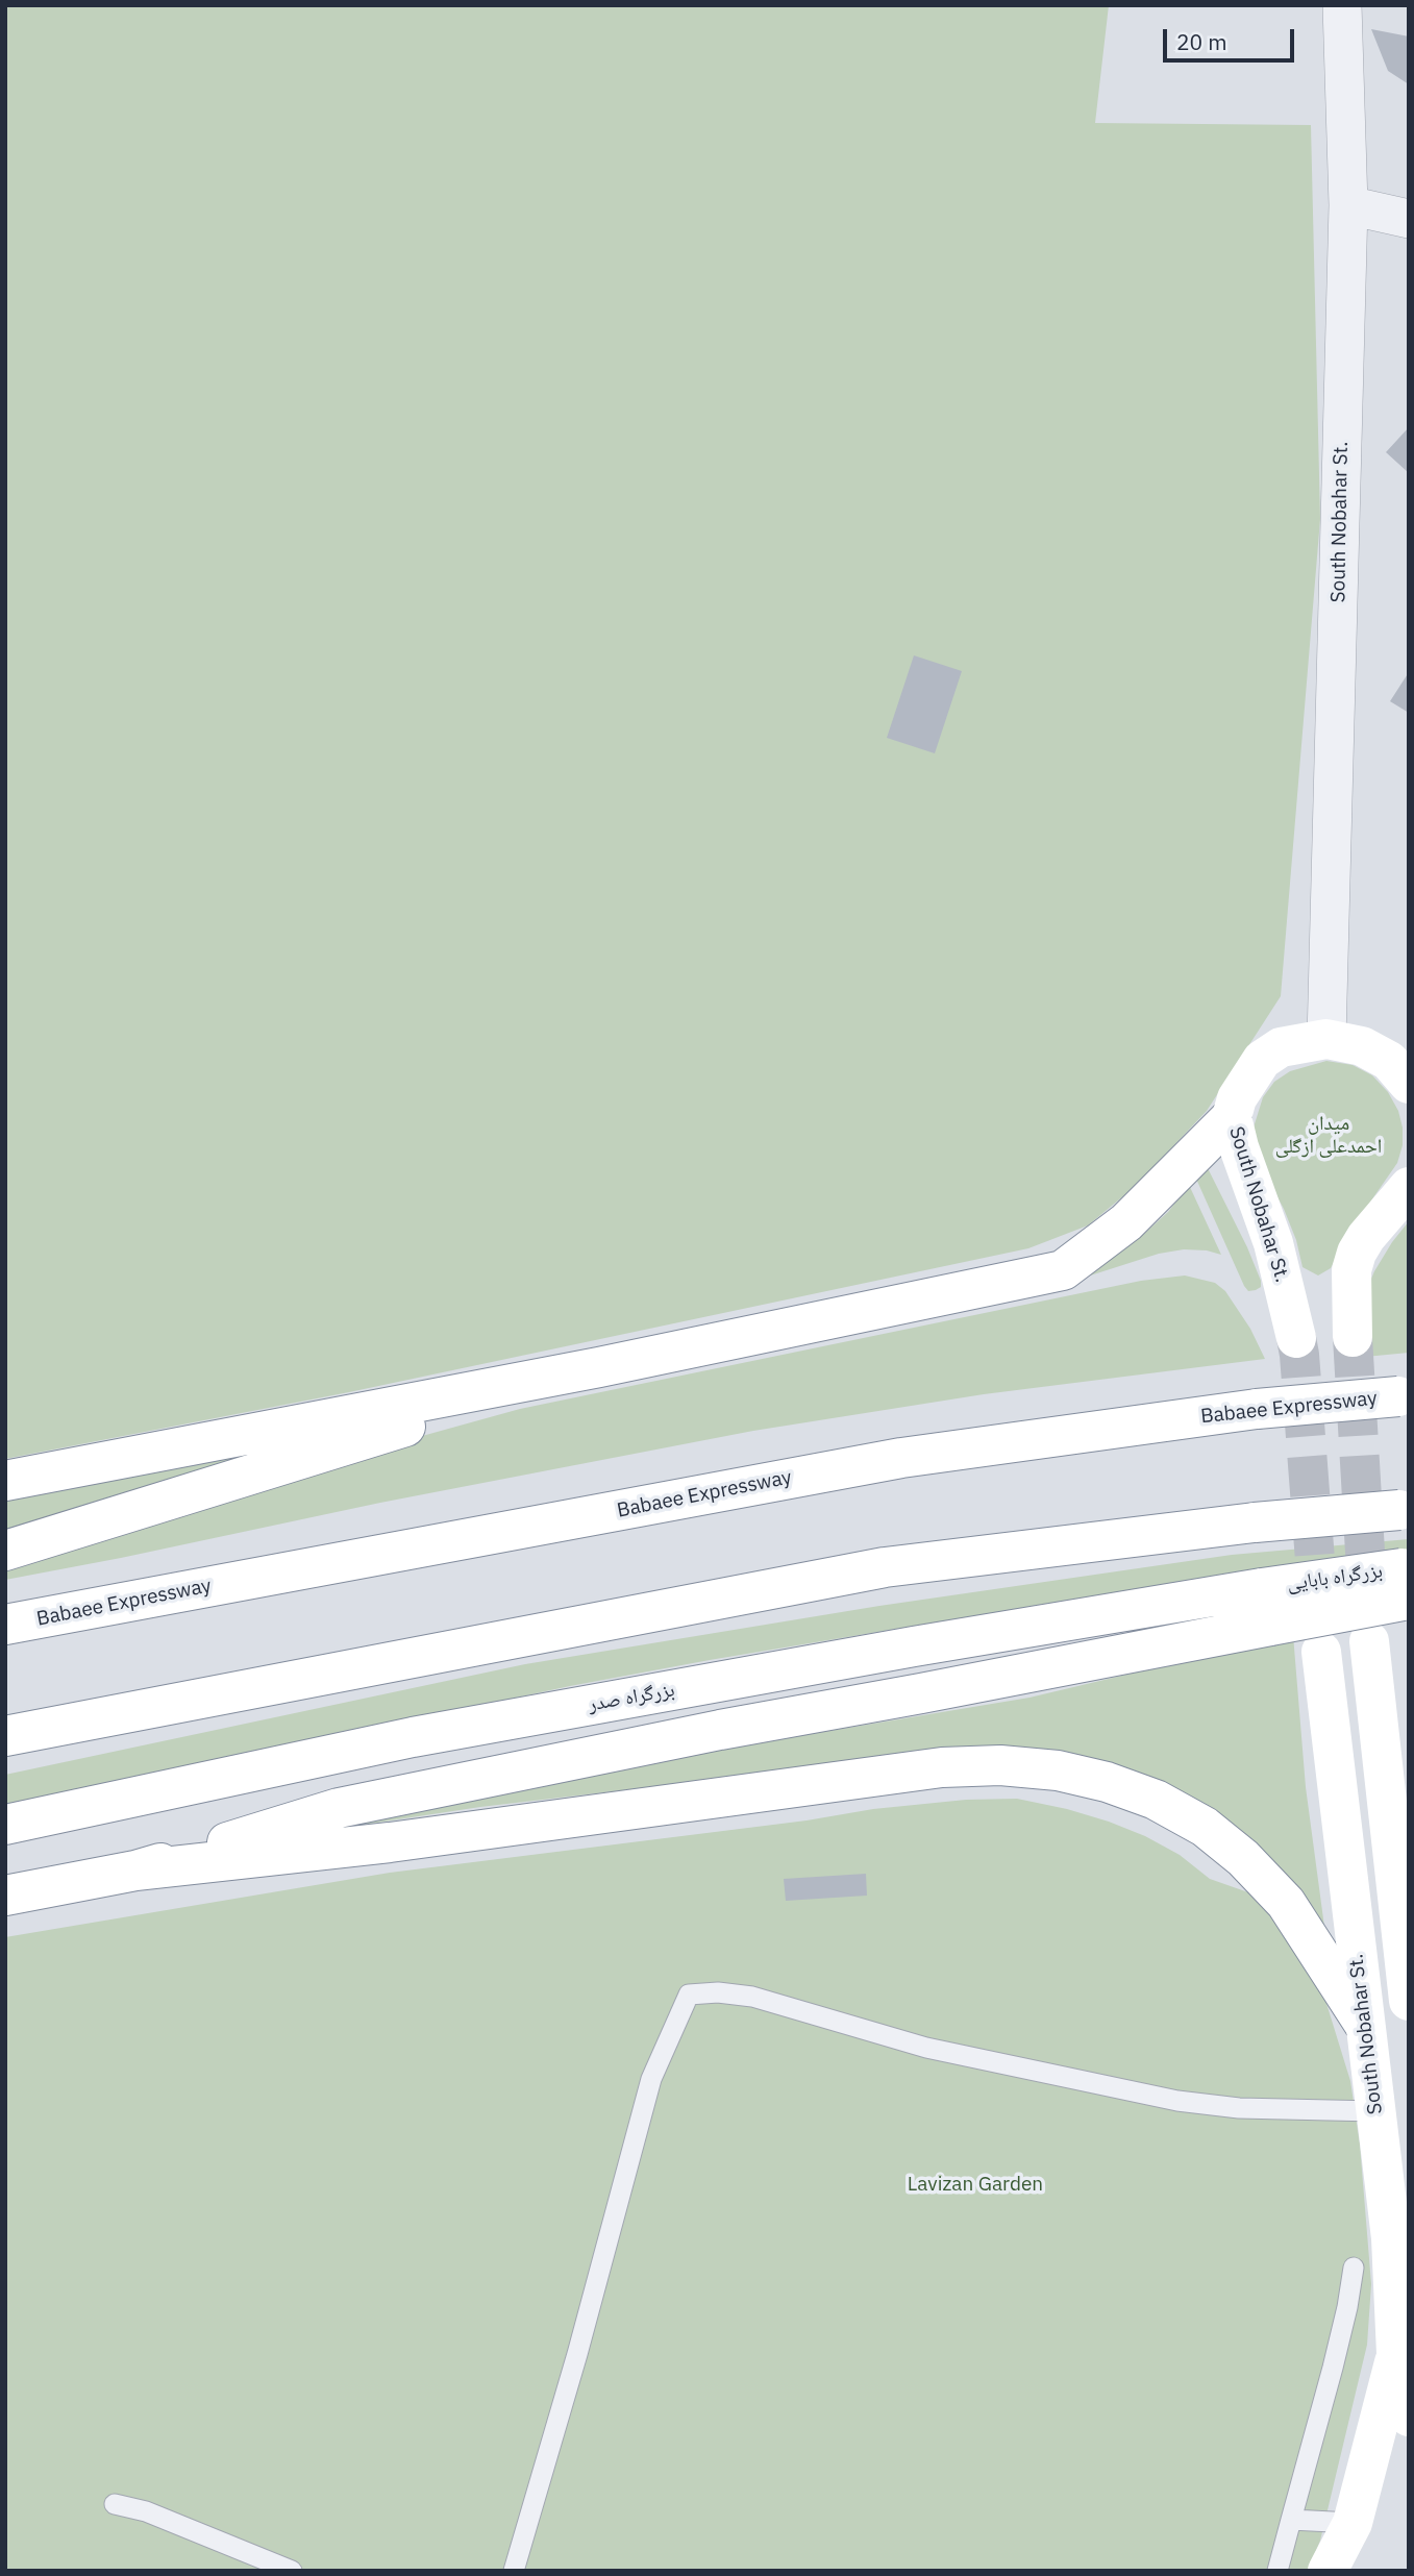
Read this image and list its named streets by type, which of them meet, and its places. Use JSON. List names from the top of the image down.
{
  "streets": {
    "main road": ["South Nobahar St.", "Babaee Expressway", "بزرگراه صدر"]
  },
  "parks": ["میدان احمدعلی ازگلی", "Lavizan Garden"],
  "scale_bar": "20 m"
}
